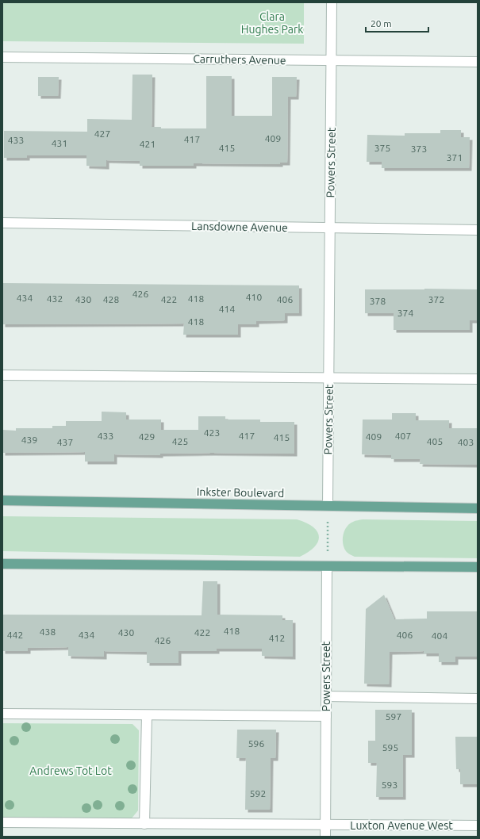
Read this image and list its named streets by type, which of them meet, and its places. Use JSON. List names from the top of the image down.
{
  "streets": {
    "main road": ["Inkster Boulevard"],
    "street": [
      "Carruthers Avenue",
      "Powers Street",
      "Lansdowne Avenue",
      "Luxton Avenue West"
    ]
  },
  "crossings": [
    ["Carruthers Avenue", "Powers Street"],
    ["Powers Street", "Lansdowne Avenue"],
    ["Powers Street", "Inkster Boulevard"],
    ["Powers Street", "Luxton Avenue West"]
  ],
  "parks": ["Clara Hughes Park", "Andrews Tot Lot"],
  "house_numbers": [
    "427",
    "409",
    "417",
    "433",
    "431",
    "421",
    "415",
    "375",
    "373",
    "371",
    "426",
    "410",
    "434",
    "432",
    "418",
    "430",
    "428",
    "422",
    "406",
    "372",
    "378",
    "414",
    "374",
    "418",
    "423",
    "433",
    "417",
    "407",
    "429",
    "409",
    "415",
    "439",
    "425",
    "405",
    "437",
    "403",
    "418",
    "438",
    "430",
    "422",
    "442",
    "434",
    "406",
    "404",
    "412",
    "426",
    "597",
    "596",
    "595",
    "593",
    "592"
  ],
  "scale_bar": "20 m"
}
